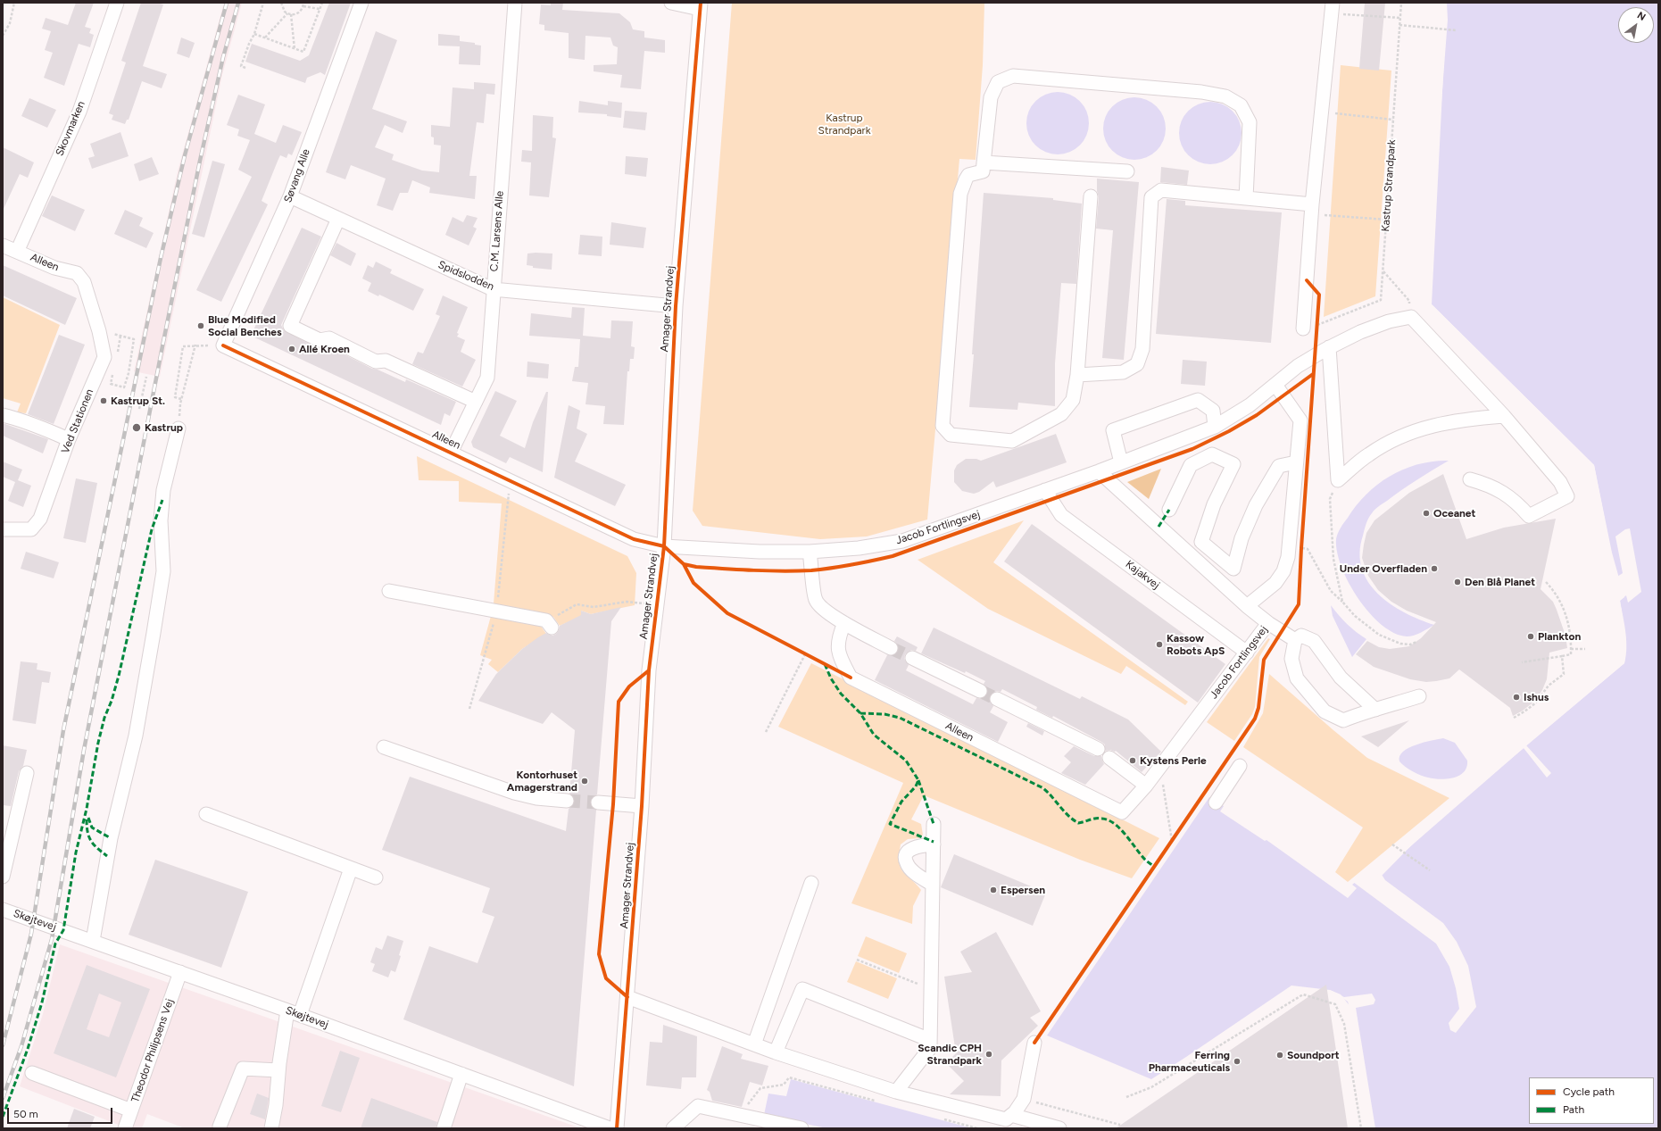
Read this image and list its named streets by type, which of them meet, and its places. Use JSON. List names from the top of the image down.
{
  "streets": {
    "street": [
      "Skovmarken",
      "Søvang Alle",
      "C.M. Larsens Alle",
      "Alleen",
      "Spidslodden",
      "Amager Strandvej",
      "Ved Stationen",
      "Jacob Fortlingsvej",
      "Kajakvej",
      "Skøjtevej",
      "Theodor Philipsens Vej"
    ],
    "path": ["Kastrup Strandpark"]
  },
  "crossings": [
    ["Skovmarken", "Alleen"],
    ["Søvang Alle", "Alleen"],
    ["Søvang Alle", "Spidslodden"],
    ["C.M. Larsens Alle", "Alleen"],
    ["C.M. Larsens Alle", "Spidslodden"],
    ["Alleen", "Amager Strandvej"],
    ["Alleen", "Ved Stationen"],
    ["Alleen", "Jacob Fortlingsvej"],
    ["Spidslodden", "Amager Strandvej"],
    ["Amager Strandvej", "Jacob Fortlingsvej"],
    ["Jacob Fortlingsvej", "Kajakvej"],
    ["Skøjtevej", "Theodor Philipsens Vej"]
  ],
  "parks": ["Kastrup Strandpark"],
  "places": [
    "Blue Modified Social Benches",
    "Allé Kroen",
    "Kastrup St.",
    "Kastrup",
    "Oceanet",
    "Under Overfladen",
    "Den Blå Planet",
    "Plankton",
    "Kassow Robots ApS",
    "Ishus",
    "Kystens Perle",
    "Kontorhuset Amagerstrand",
    "Espersen",
    "Scandic CPH Strandpark",
    "Soundport",
    "Ferring Pharmaceuticals"
  ],
  "legend": ["Cycle path", "Path"],
  "scale_bar": "50 m",
  "north": "top right"
}
